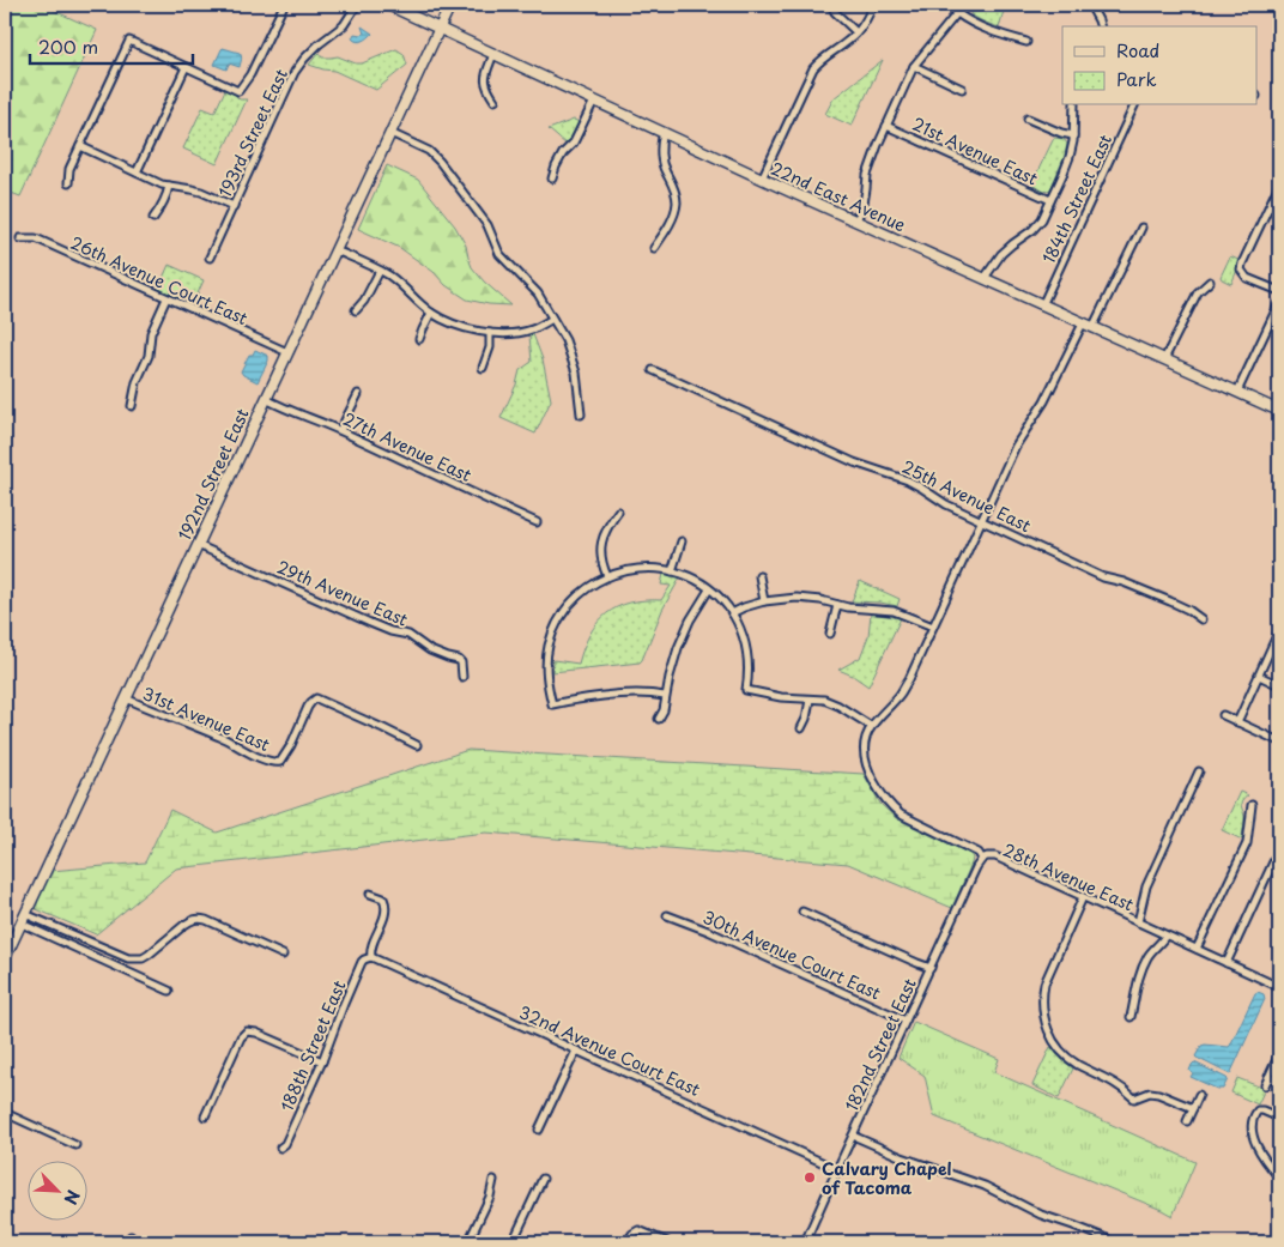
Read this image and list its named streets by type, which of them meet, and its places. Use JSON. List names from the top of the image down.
{
  "streets": {
    "street": [
      "193rd Street East",
      "21st Avenue East",
      "22nd East Avenue",
      "184th Street East",
      "26th Avenue Court East",
      "27th Avenue East",
      "192nd Street East",
      "25th Avenue East",
      "29th Avenue East",
      "31st Avenue East",
      "28th Avenue East",
      "30th Avenue Court East",
      "182nd Street East",
      "188th Street East",
      "32nd Avenue Court East"
    ]
  },
  "crossings": [
    ["22nd East Avenue", "184th Street East"],
    ["22nd East Avenue", "192nd Street East"],
    ["26th Avenue Court East", "192nd Street East"],
    ["27th Avenue East", "192nd Street East"],
    ["192nd Street East", "29th Avenue East"],
    ["192nd Street East", "31st Avenue East"],
    ["28th Avenue East", "182nd Street East"],
    ["30th Avenue Court East", "182nd Street East"],
    ["182nd Street East", "32nd Avenue Court East"],
    ["188th Street East", "32nd Avenue Court East"]
  ],
  "places": ["Calvary Chapel of Tacoma"],
  "legend": ["Road", "Park"],
  "scale_bar": "200 m",
  "north": "bottom right"
}
